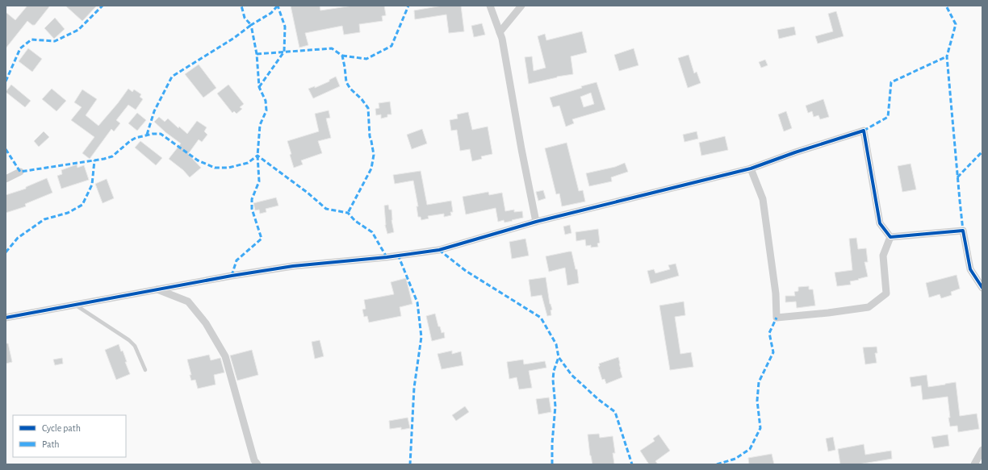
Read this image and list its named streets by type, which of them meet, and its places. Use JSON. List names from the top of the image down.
{
  "legend": ["Cycle path", "Path"]
}
